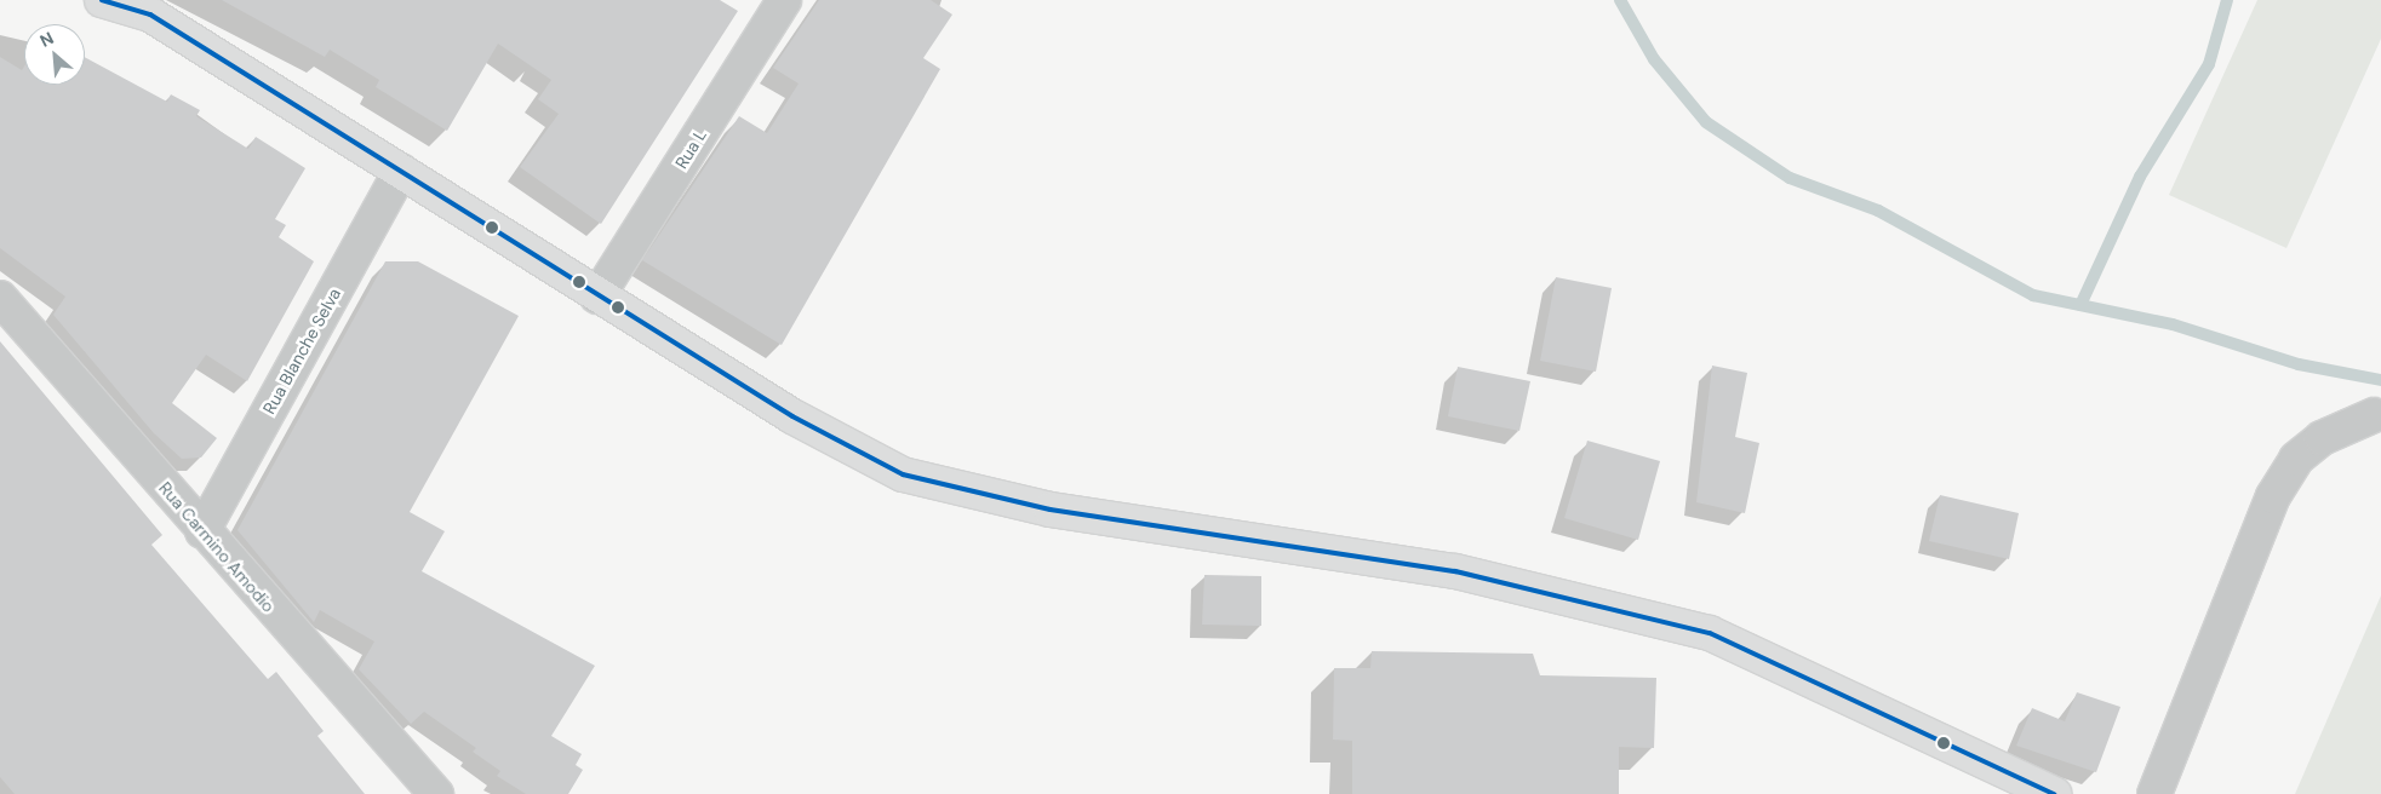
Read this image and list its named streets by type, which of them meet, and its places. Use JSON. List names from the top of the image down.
{
  "streets": {
    "street": ["Rua L", "Rua Blanche Selva", "Rua Carmino Amodio"]
  },
  "crossings": [
    ["Rua Blanche Selva", "Rua Carmino Amodio"]
  ],
  "north": "top left"
}
